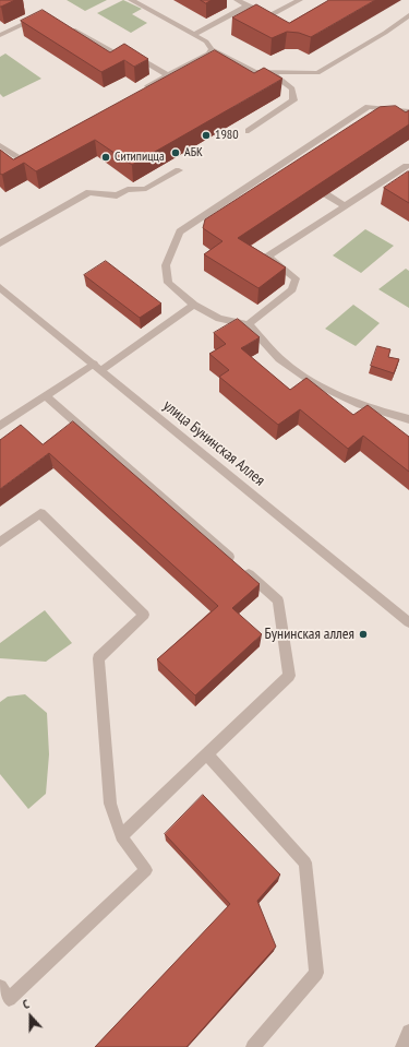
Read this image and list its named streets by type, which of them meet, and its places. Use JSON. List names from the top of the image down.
{
  "streets": {
    "street": ["улица Бунинская Аллея"]
  },
  "places": [
    "1980",
    "АБК",
    "Ситипицца",
    "Бунинская аллея"
  ],
  "north": "top"
}
